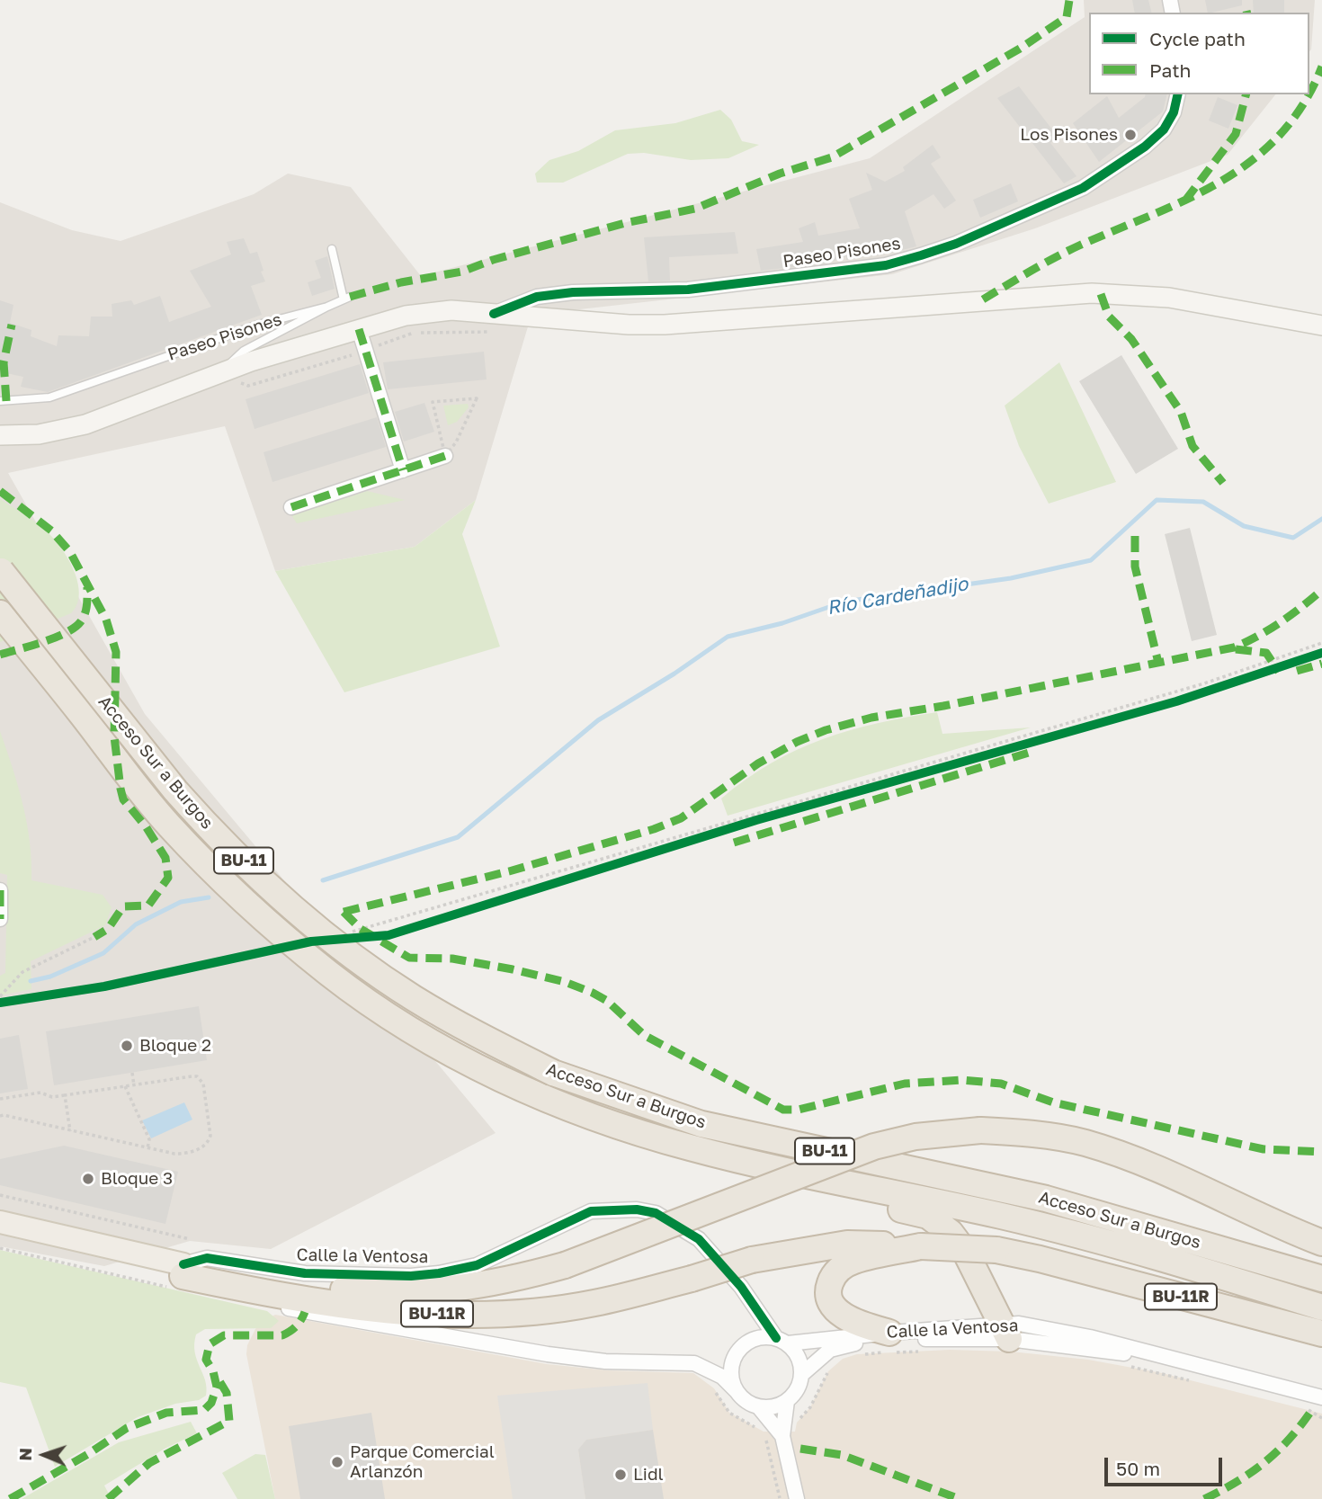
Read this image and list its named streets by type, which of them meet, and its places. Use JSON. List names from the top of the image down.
{
  "streets": {
    "highway": ["Acceso Sur a Burgos", "BU-11", "BU-11R"],
    "main road": ["Paseo Pisones", "Calle la Ventosa"]
  },
  "crossings": [
    ["Calle la Ventosa", "BU-11R"]
  ],
  "water": ["Río Cardeñadijo"],
  "places": [
    "Los Pisones",
    "Bloque 2",
    "Bloque 3",
    "Parque Comercial Arlanzón",
    "Lidl"
  ],
  "legend": ["Cycle path", "Path"],
  "scale_bar": "50 m",
  "north": "left"
}
